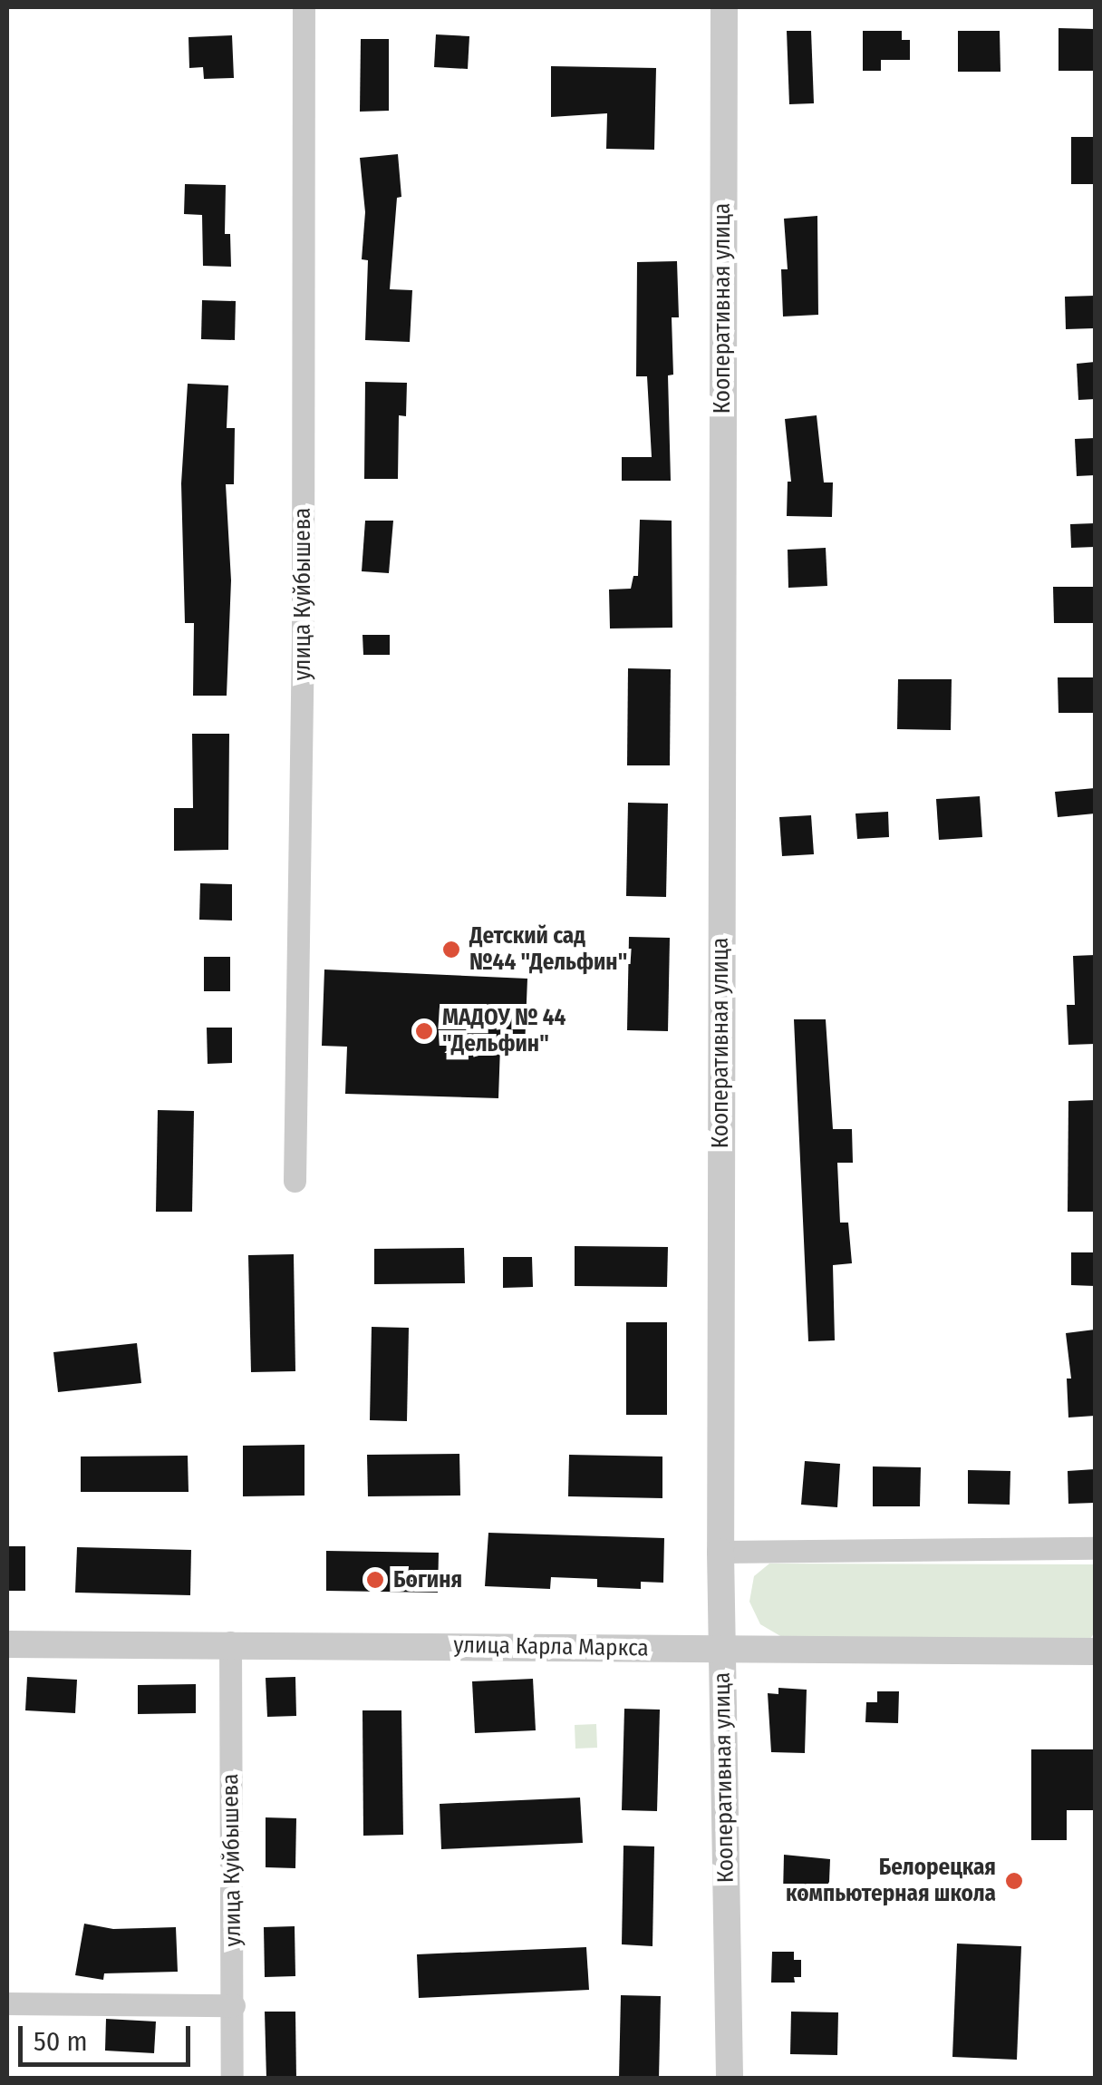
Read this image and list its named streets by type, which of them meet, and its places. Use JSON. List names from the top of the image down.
{
  "streets": {
    "street": ["Кооперативная улица", "улица Куйбышева", "улица Карла Маркса"]
  },
  "crossings": [
    ["Кооперативная улица", "улица Карла Маркса"],
    ["улица Куйбышева", "улица Карла Маркса"]
  ],
  "places": [
    "Детский сад №44 \"Дельфин\"",
    "МАДОУ № 44 \"Дельфин\"",
    "Богиня",
    "Белорецкая компьютерная школа"
  ],
  "scale_bar": "50 m"
}
